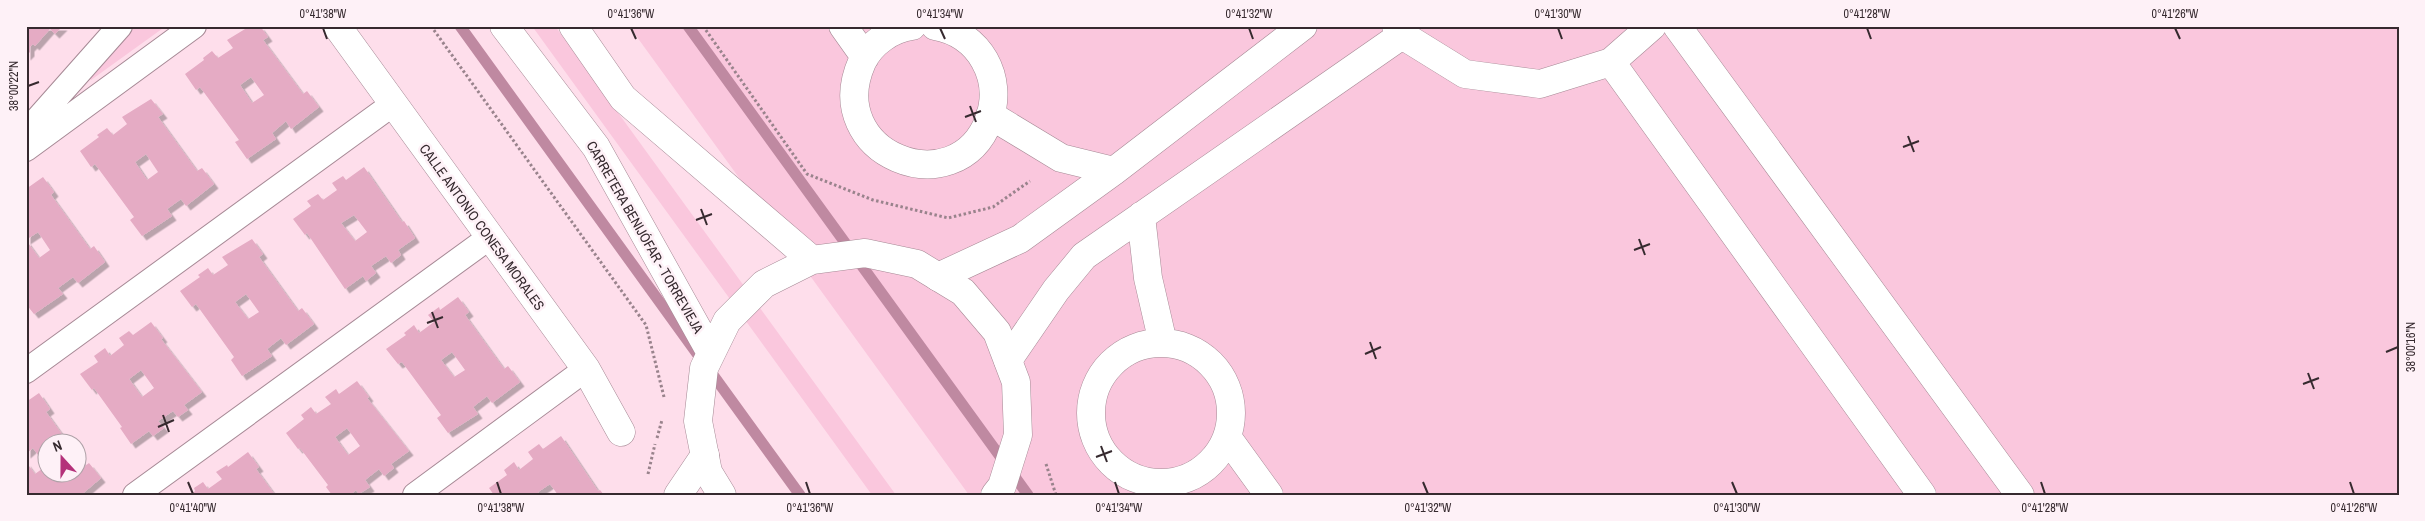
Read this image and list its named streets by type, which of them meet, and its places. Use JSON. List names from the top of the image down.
{
  "streets": {
    "street": ["CALLE ANTONIO CONESA MORALES", "CARRETERA BENIJÓFAR - TORREVIEJA"]
  },
  "north": "top",
  "coordinates": [
    "0°41'38\"W",
    "0°41'36\"W",
    "0°41'34\"W",
    "0°41'32\"W",
    "0°41'30\"W",
    "0°41'28\"W",
    "0°41'26\"W",
    "38°00'22\"N",
    "38°00'16\"N",
    "0°41'40\"W"
  ]
}
